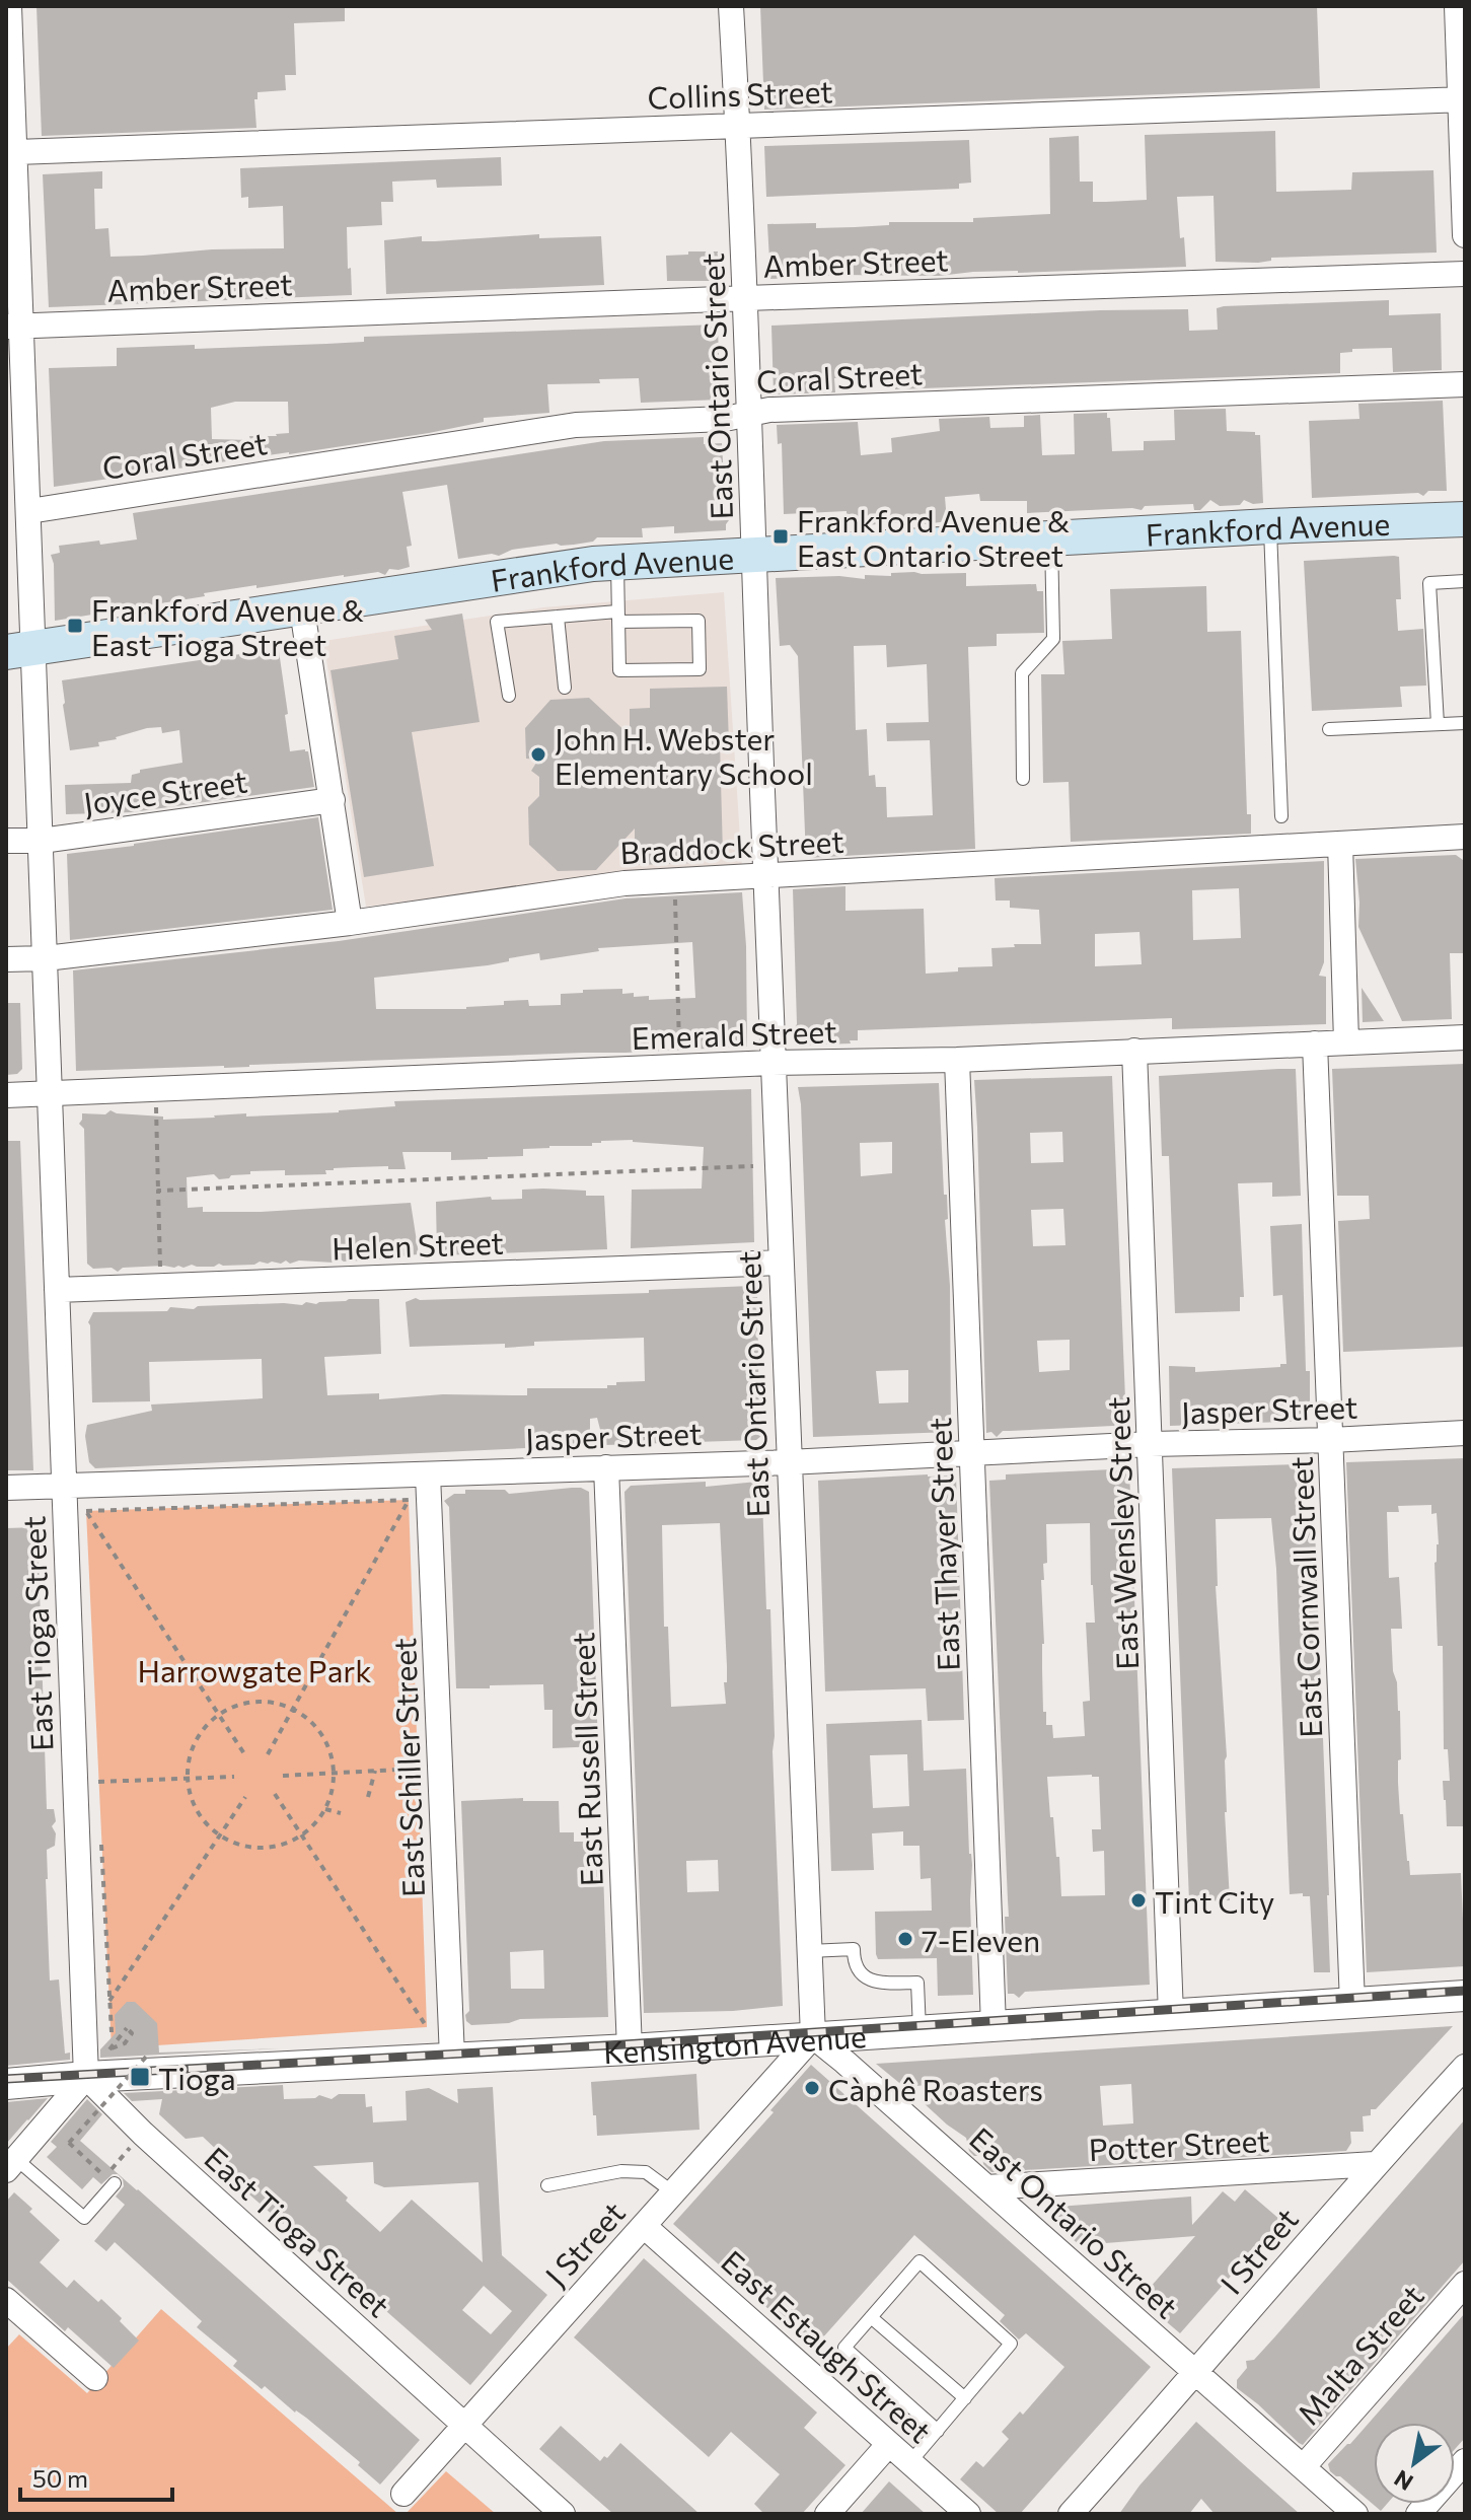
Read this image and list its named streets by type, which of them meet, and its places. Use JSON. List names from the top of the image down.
{
  "streets": {
    "main road": ["Frankford Avenue"],
    "street": [
      "Collins Street",
      "Amber Street",
      "Coral Street",
      "East Ontario Street",
      "Joyce Street",
      "Braddock Street",
      "Emerald Street",
      "Helen Street",
      "Jasper Street",
      "East Wensley Street",
      "East Thayer Street",
      "East Cornwall Street",
      "East Tioga Street",
      "East Russell Street",
      "East Schiller Street",
      "Kensington Avenue",
      "Potter Street",
      "J Street",
      "I Street",
      "East Estaugh Street",
      "Malta Street"
    ]
  },
  "crossings": [
    ["Collins Street", "East Ontario Street"],
    ["Collins Street", "East Tioga Street"],
    ["Amber Street", "East Ontario Street"],
    ["Amber Street", "East Tioga Street"],
    ["Coral Street", "East Ontario Street"],
    ["Coral Street", "East Tioga Street"],
    ["East Ontario Street", "Frankford Avenue"],
    ["East Ontario Street", "Braddock Street"],
    ["East Ontario Street", "Emerald Street"],
    ["East Ontario Street", "Helen Street"],
    ["East Ontario Street", "Jasper Street"],
    ["East Ontario Street", "Kensington Avenue"],
    ["East Ontario Street", "Potter Street"],
    ["East Ontario Street", "J Street"],
    ["East Ontario Street", "I Street"],
    ["East Ontario Street", "Malta Street"],
    ["Frankford Avenue", "East Tioga Street"],
    ["Joyce Street", "East Tioga Street"],
    ["Braddock Street", "East Tioga Street"],
    ["Emerald Street", "East Wensley Street"],
    ["Emerald Street", "East Thayer Street"],
    ["Emerald Street", "East Cornwall Street"],
    ["Emerald Street", "East Tioga Street"],
    ["Helen Street", "East Tioga Street"],
    ["Jasper Street", "East Wensley Street"],
    ["Jasper Street", "East Thayer Street"],
    ["Jasper Street", "East Cornwall Street"],
    ["Jasper Street", "East Tioga Street"],
    ["Jasper Street", "East Russell Street"],
    ["Jasper Street", "East Schiller Street"],
    ["East Wensley Street", "Kensington Avenue"],
    ["East Thayer Street", "Kensington Avenue"],
    ["East Cornwall Street", "Kensington Avenue"],
    ["East Tioga Street", "Kensington Avenue"],
    ["East Tioga Street", "J Street"],
    ["East Russell Street", "Kensington Avenue"],
    ["East Schiller Street", "Kensington Avenue"],
    ["Kensington Avenue", "J Street"],
    ["Potter Street", "I Street"],
    ["J Street", "East Estaugh Street"]
  ],
  "parks": ["Harrowgate Park"],
  "places": {
    "transit": ["Frankford Avenue & East Ontario Street", "Frankford Avenue & East Tioga Street", "Tioga"],
    "other": [
      "John H. Webster Elementary School",
      "Tint City",
      "7-Eleven",
      "Càphê Roasters"
    ]
  },
  "scale_bar": "50 m",
  "north": "bottom left"
}
